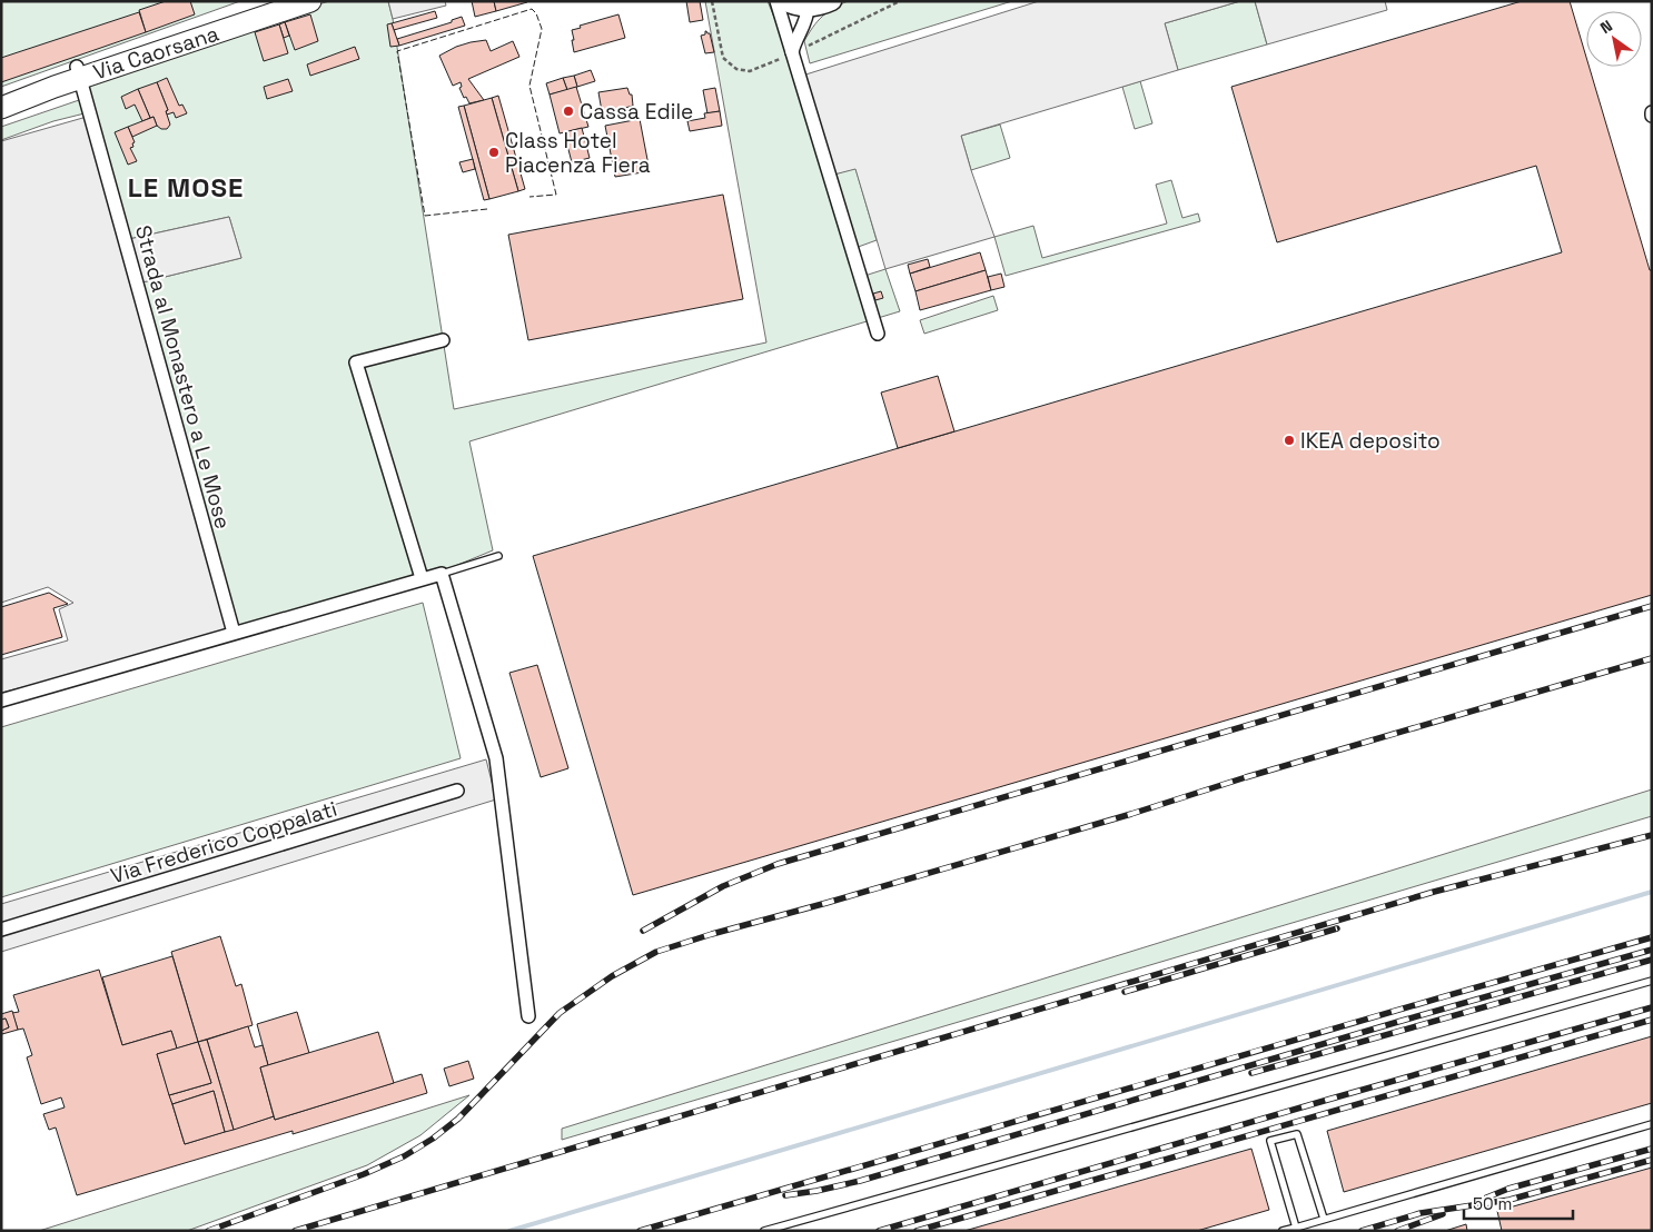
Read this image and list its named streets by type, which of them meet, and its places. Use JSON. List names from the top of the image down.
{
  "streets": {
    "main road": ["Via Caorsana"],
    "street": ["Strada al Monastero a Le Mose", "Via Frederico Coppalati"]
  },
  "crossings": [
    ["Via Caorsana", "Strada al Monastero a Le Mose"]
  ],
  "districts": ["LE MOSE"],
  "places": ["Cassa Edile", "Class Hotel Piacenza Fiera", "IKEA deposito"],
  "scale_bar": "50 m",
  "north": "top left"
}
